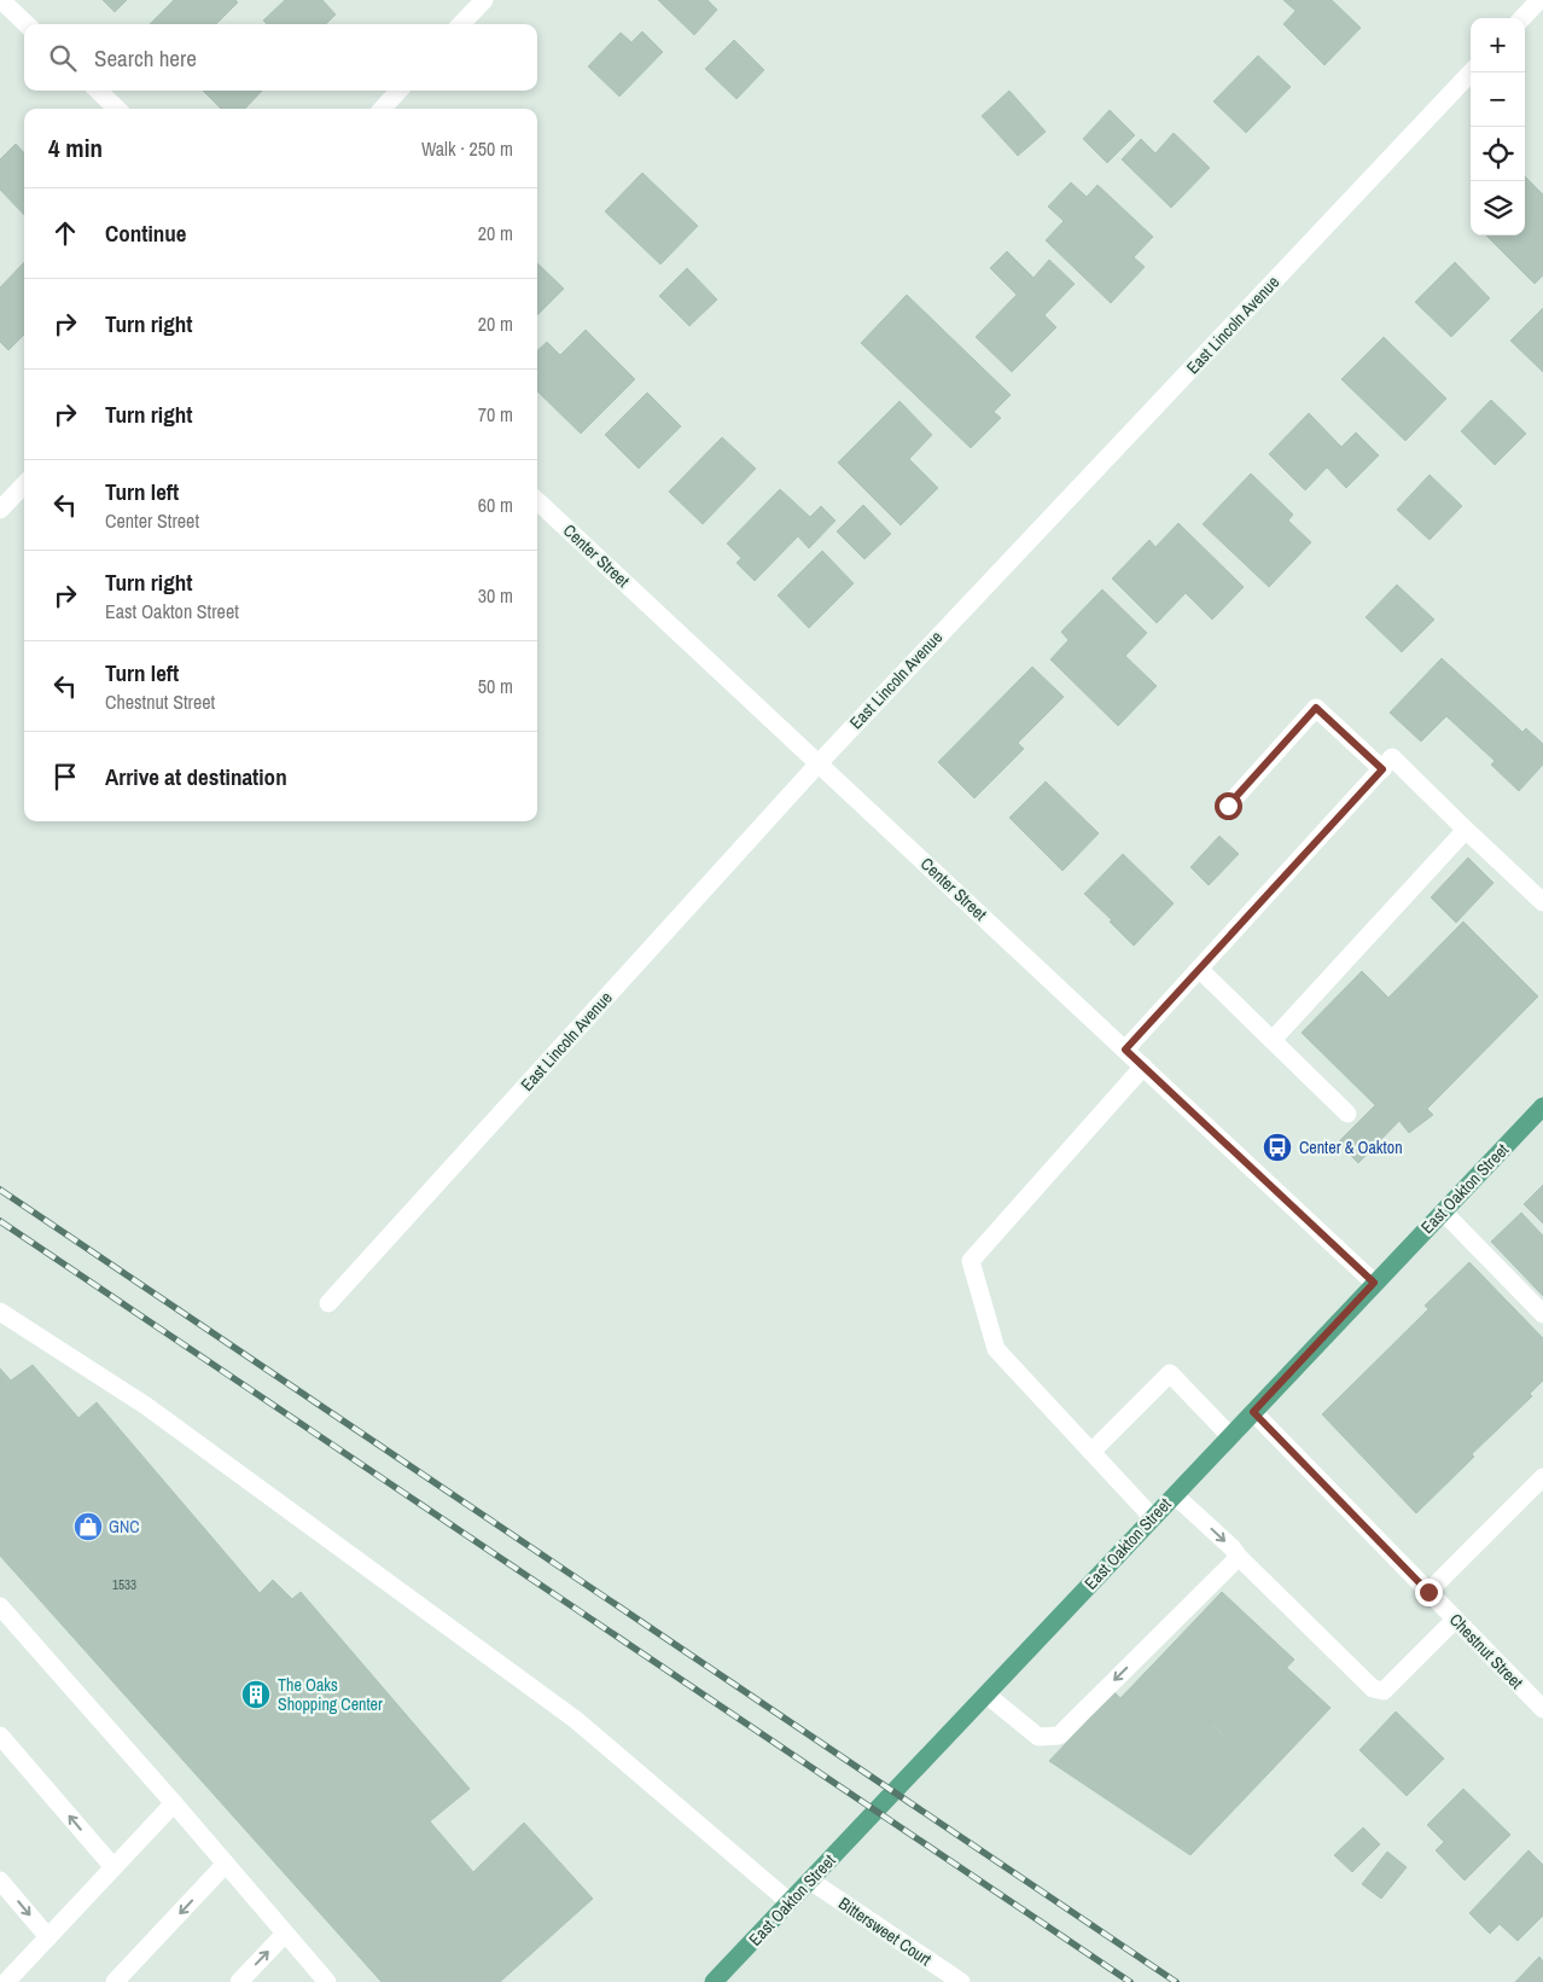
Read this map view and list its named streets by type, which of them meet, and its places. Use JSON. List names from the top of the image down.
{
  "streets": {
    "main road": ["East Oakton Street"],
    "street": [
      "East Lincoln Avenue",
      "Center Street",
      "Chestnut Street",
      "Bittersweet Court"
    ]
  },
  "crossings": [
    ["East Lincoln Avenue", "Center Street"],
    ["Center Street", "East Oakton Street"],
    ["East Oakton Street", "Chestnut Street"],
    ["East Oakton Street", "Bittersweet Court"]
  ],
  "places": {
    "bus stop": ["Center & Oakton"],
    "shop": ["GNC"],
    "building": ["The Oaks Shopping Center"]
  },
  "house_numbers": ["1533"],
  "page": {
    "map_buttons": ["+", "−"],
    "search": "Search here",
    "heading": ["4 min", "Walk · 250 m"],
    "list": [
      ["Continue", "20 m"],
      ["Turn right", "20 m"],
      ["Turn right", "70 m"],
      ["Turn left", "Center Street", "60 m"],
      ["Turn right", "East Oakton Street", "30 m"],
      ["Turn left", "Chestnut Street", "50 m"],
      "Arrive at destination"
    ]
  }
}
